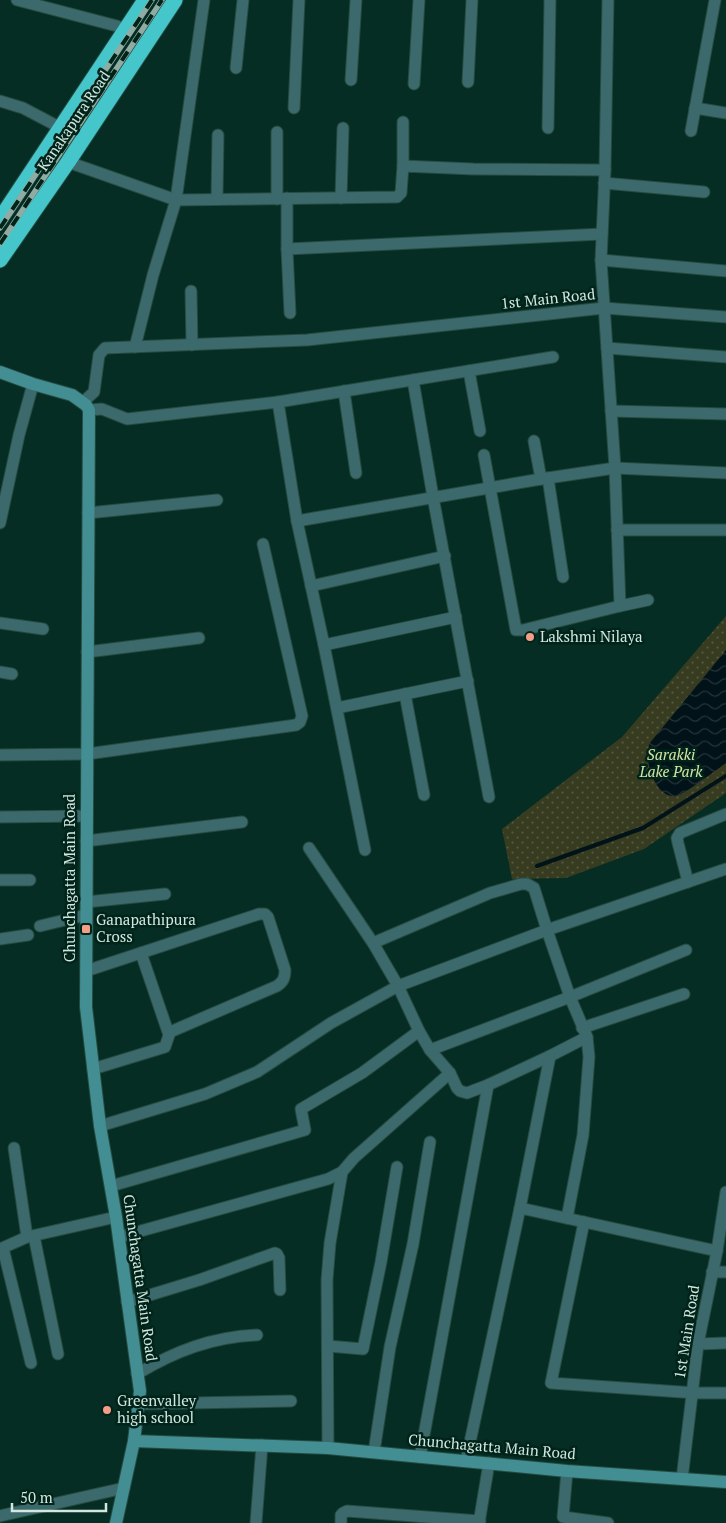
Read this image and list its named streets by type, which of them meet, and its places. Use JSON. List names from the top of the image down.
{
  "streets": {
    "highway": ["Kanakapura Road"],
    "street": ["1st Main Road", "Chunchagatta Main Road"]
  },
  "crossings": [
    ["1st Main Road", "Chunchagatta Main Road"]
  ],
  "parks": ["Sarakki Lake Park"],
  "places": {
    "other": ["Lakshmi Nilaya", "Greenvalley high school"],
    "transit": ["Ganapathipura Cross"]
  },
  "scale_bar": "50 m"
}
